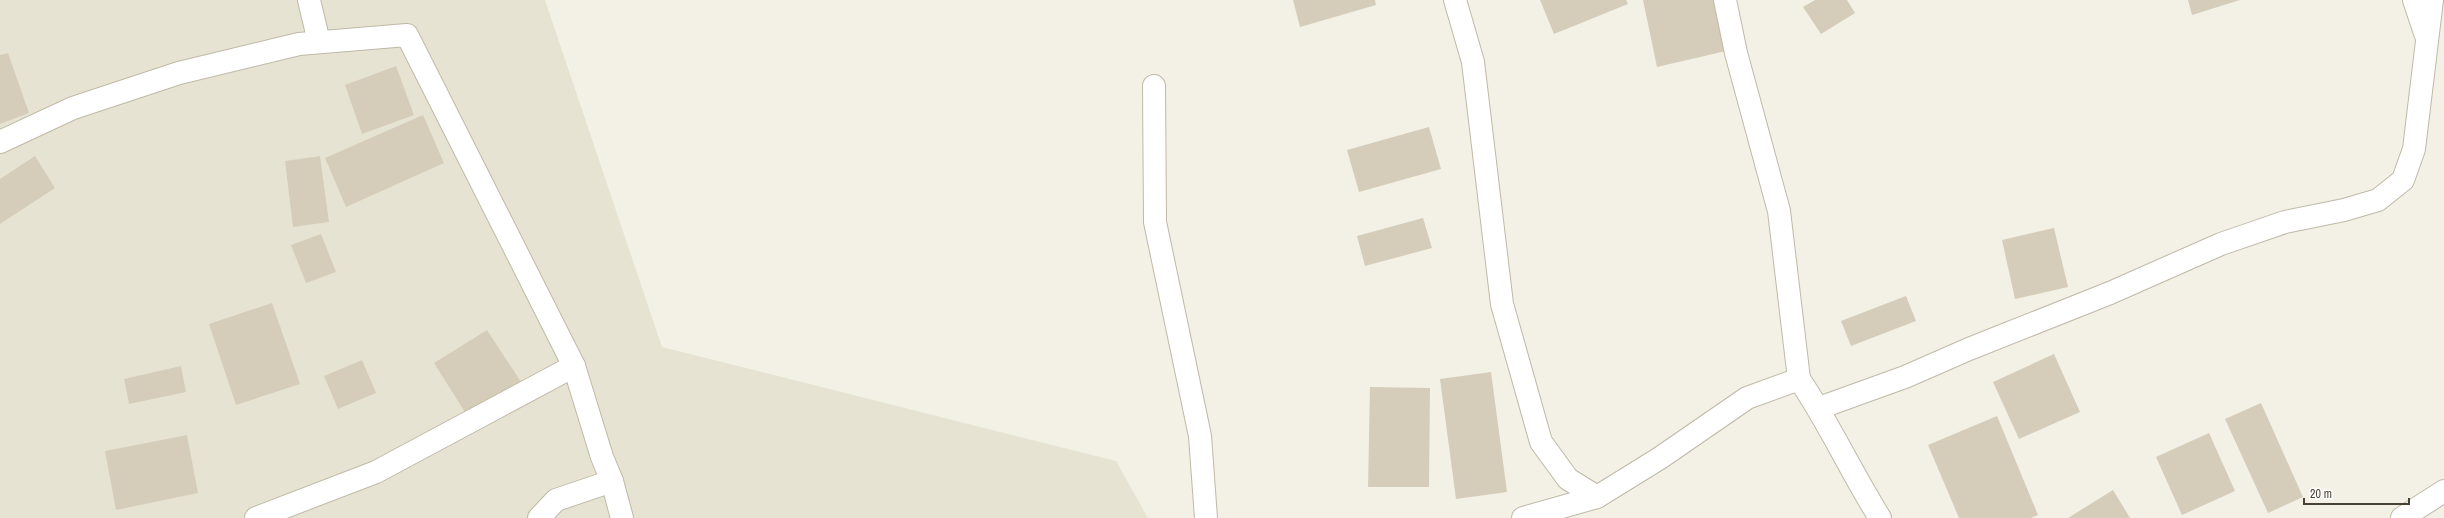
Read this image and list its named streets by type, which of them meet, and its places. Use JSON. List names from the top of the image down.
{
  "scale_bar": "20 m"
}
